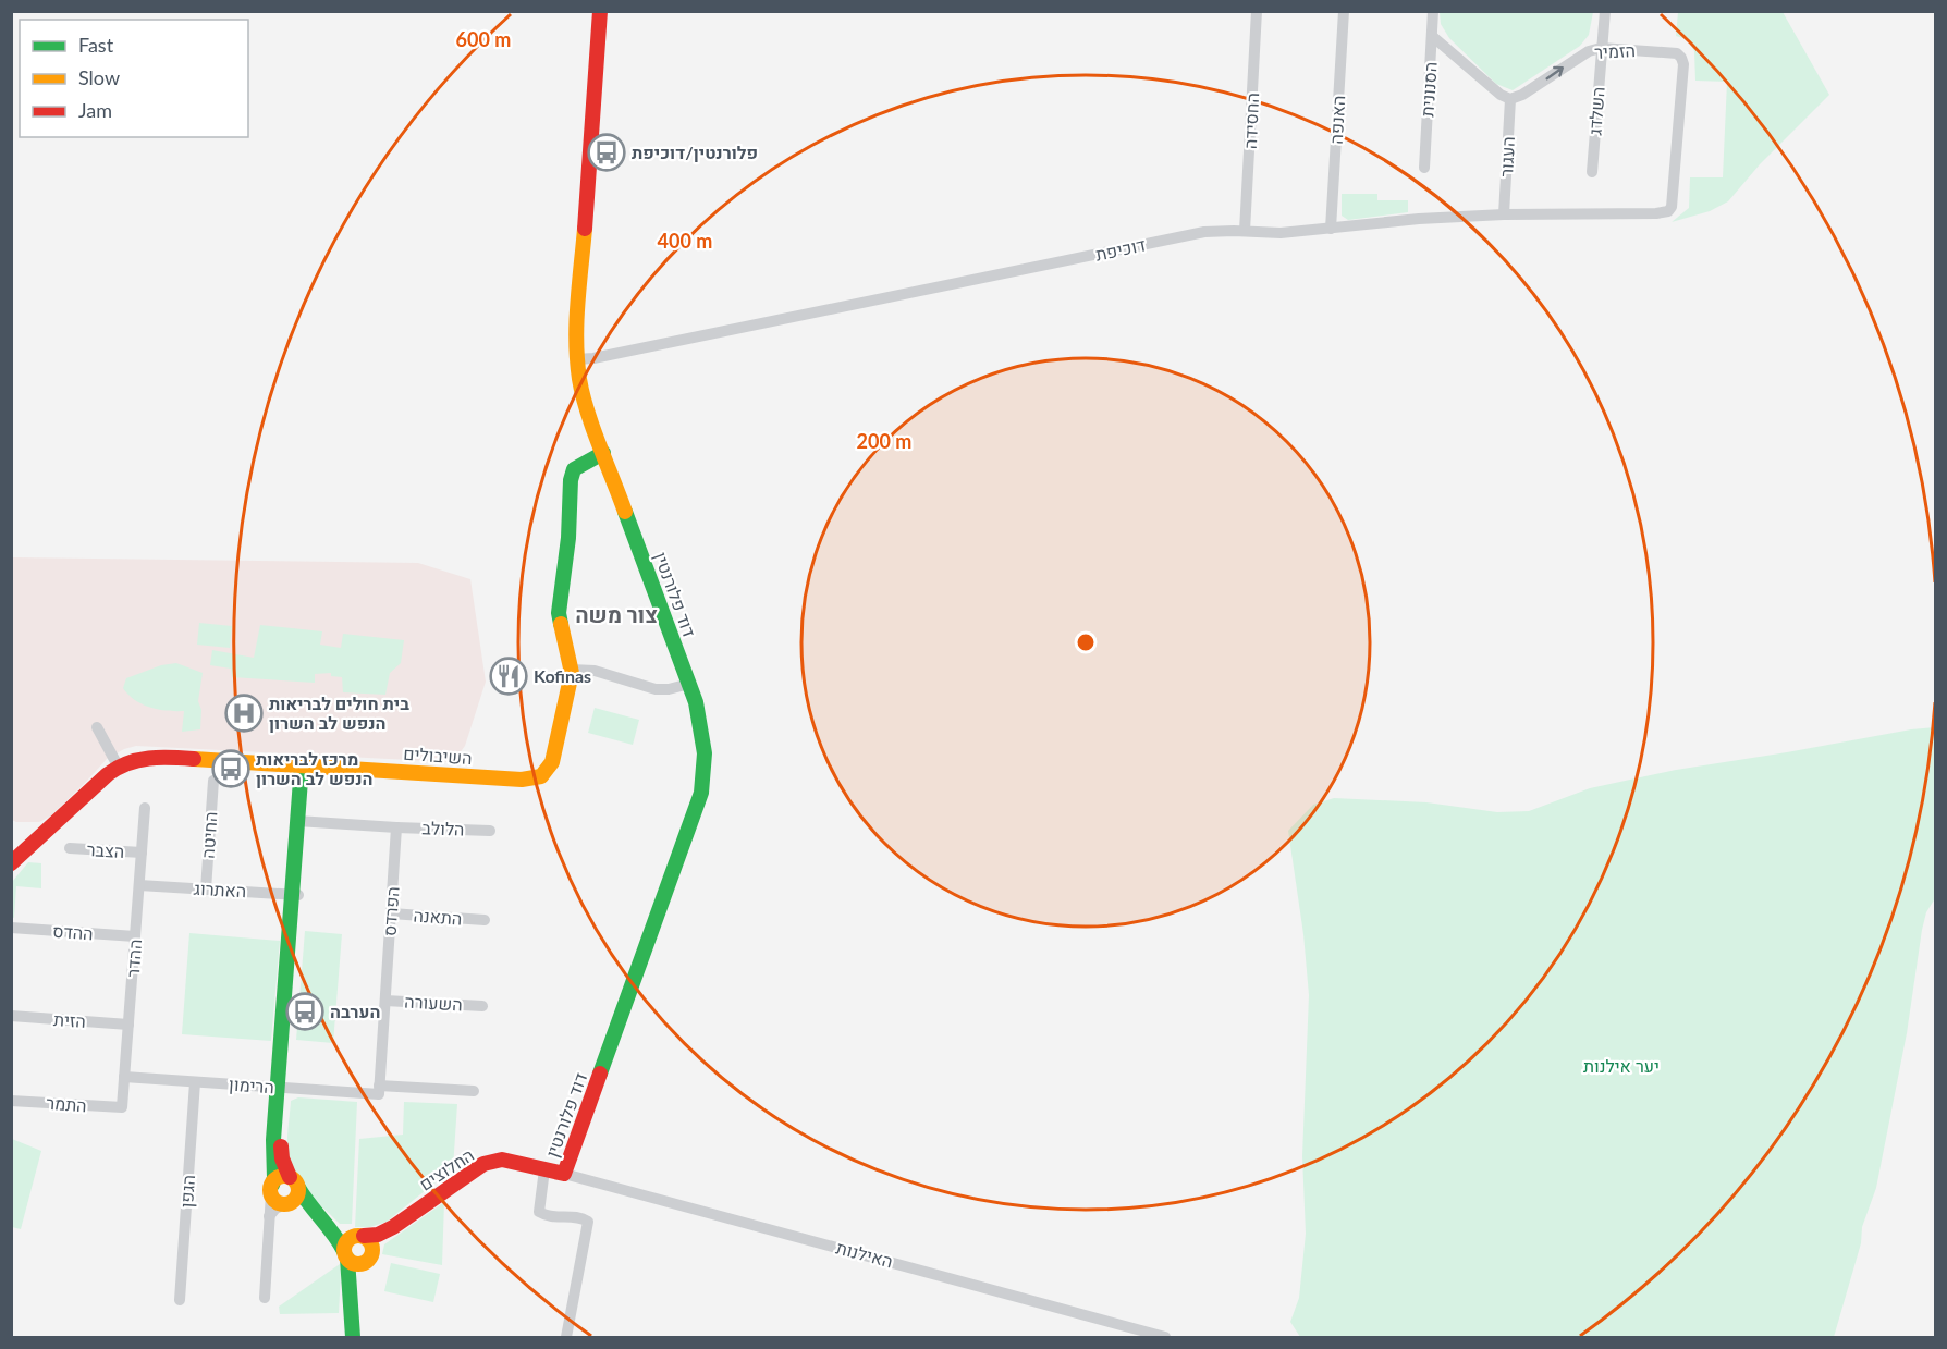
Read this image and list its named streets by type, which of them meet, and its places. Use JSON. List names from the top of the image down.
{
  "streets": {
    "street": [
      "הזמיר",
      "הסנונית",
      "השלדג",
      "האנפה",
      "החסידה",
      "העגור",
      "דוכיפת",
      "דוד פלורנטין",
      "השיבולים",
      "הלולב",
      "החיטה",
      "הצבר",
      "האתרוג",
      "הפרדס",
      "התאנה",
      "ההדס",
      "ההדר",
      "השעורה",
      "הזית",
      "הרימון",
      "התמר",
      "החלוצים",
      "הגפן",
      "האילנות"
    ]
  },
  "crossings": [
    ["הזמיר", "השלדג"],
    ["הזמיר", "העגור"],
    ["הזמיר", "דוכיפת"],
    ["האנפה", "דוכיפת"],
    ["החסידה", "דוכיפת"],
    ["העגור", "דוכיפת"],
    ["דוכיפת", "דוד פלורנטין"],
    ["דוד פלורנטין", "השיבולים"],
    ["דוד פלורנטין", "החלוצים"],
    ["דוד פלורנטין", "האילנות"],
    ["הלולב", "הפרדס"],
    ["החיטה", "האתרוג"],
    ["הצבר", "ההדר"],
    ["האתרוג", "ההדר"],
    ["הפרדס", "התאנה"],
    ["הפרדס", "השעורה"],
    ["הפרדס", "הרימון"],
    ["ההדס", "ההדר"],
    ["ההדר", "הזית"],
    ["ההדר", "הרימון"],
    ["ההדר", "התמר"],
    ["הרימון", "הגפן"],
    ["החלוצים", "האילנות"]
  ],
  "districts": ["צור משה"],
  "parks": ["יער אילנות"],
  "places": {
    "bus stop": ["פלורנטין/דוכיפת", "מרכז לבריאות הנפש לב השרון", "הערבה"],
    "restaurant": ["Kofinas"],
    "hospital": ["בית חולים לבריאות הנפש לב השרון"]
  },
  "legend": ["Fast", "Slow", "Jam"],
  "rings": ["600 m", "400 m", "200 m"]
}
